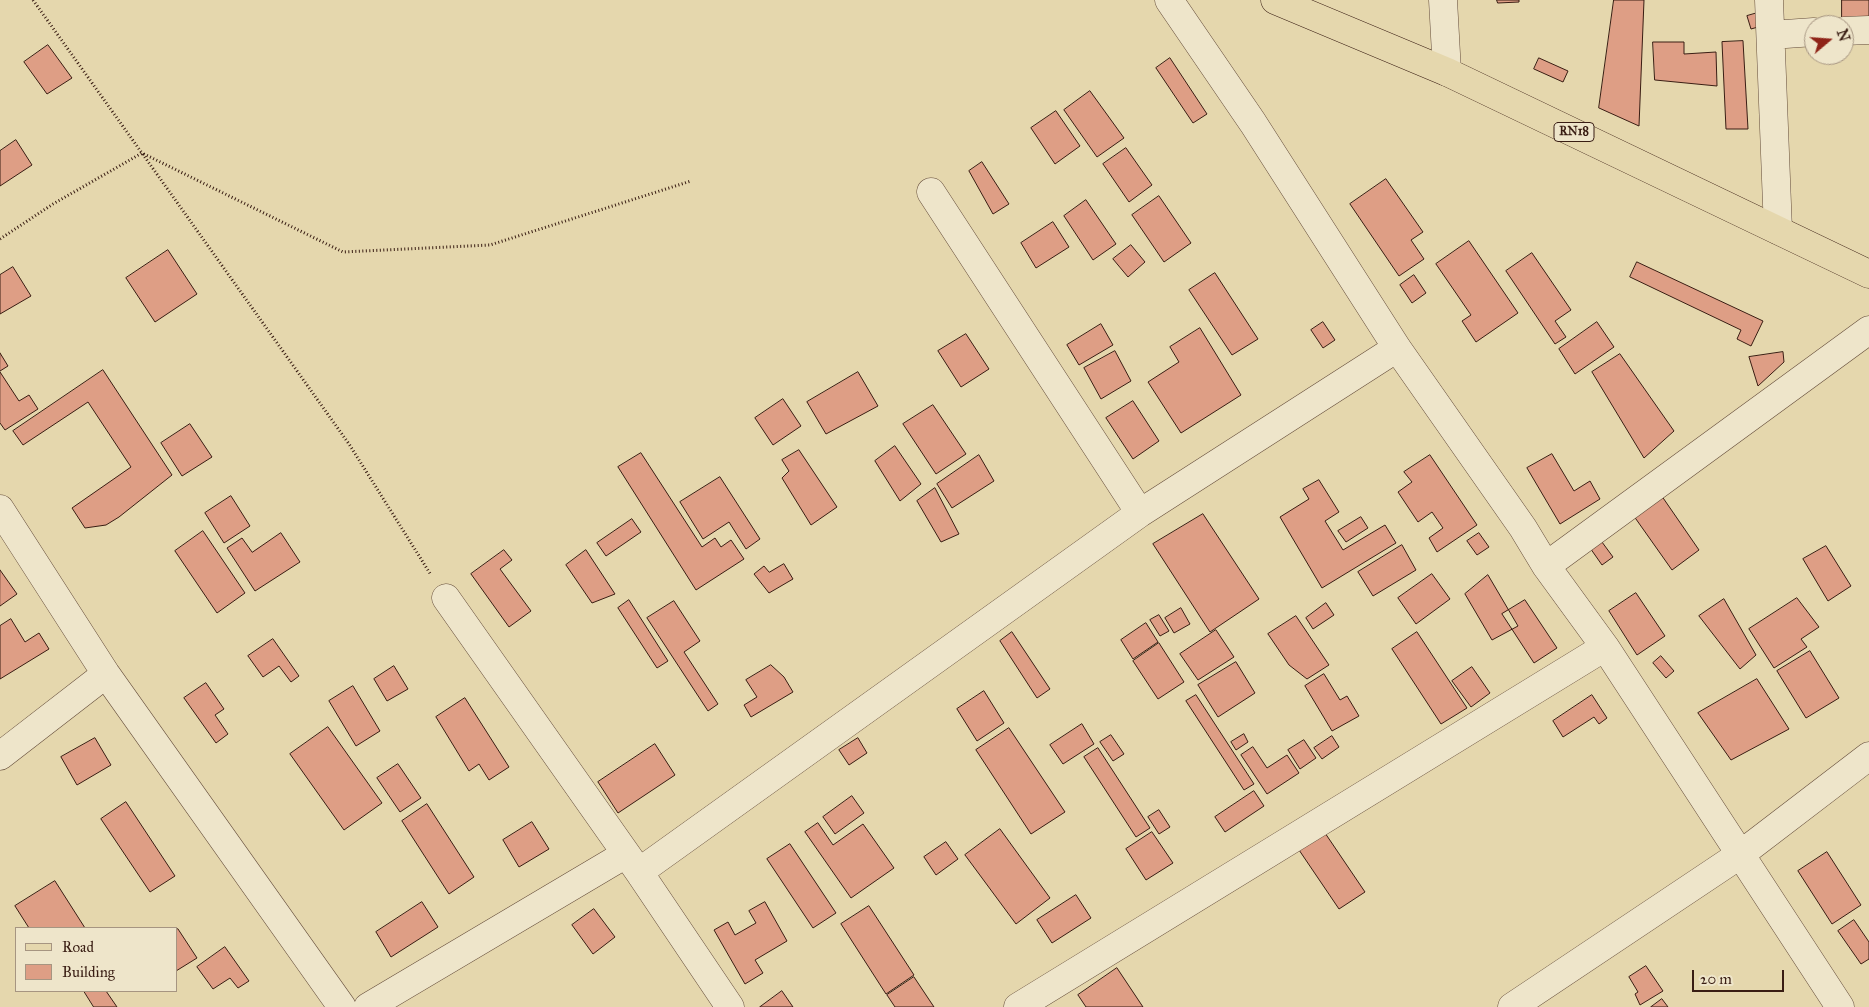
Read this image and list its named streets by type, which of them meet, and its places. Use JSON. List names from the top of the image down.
{
  "streets": {
    "main road": ["RN18"]
  },
  "legend": ["Road", "Building"],
  "scale_bar": "20 m",
  "north": "right"
}
